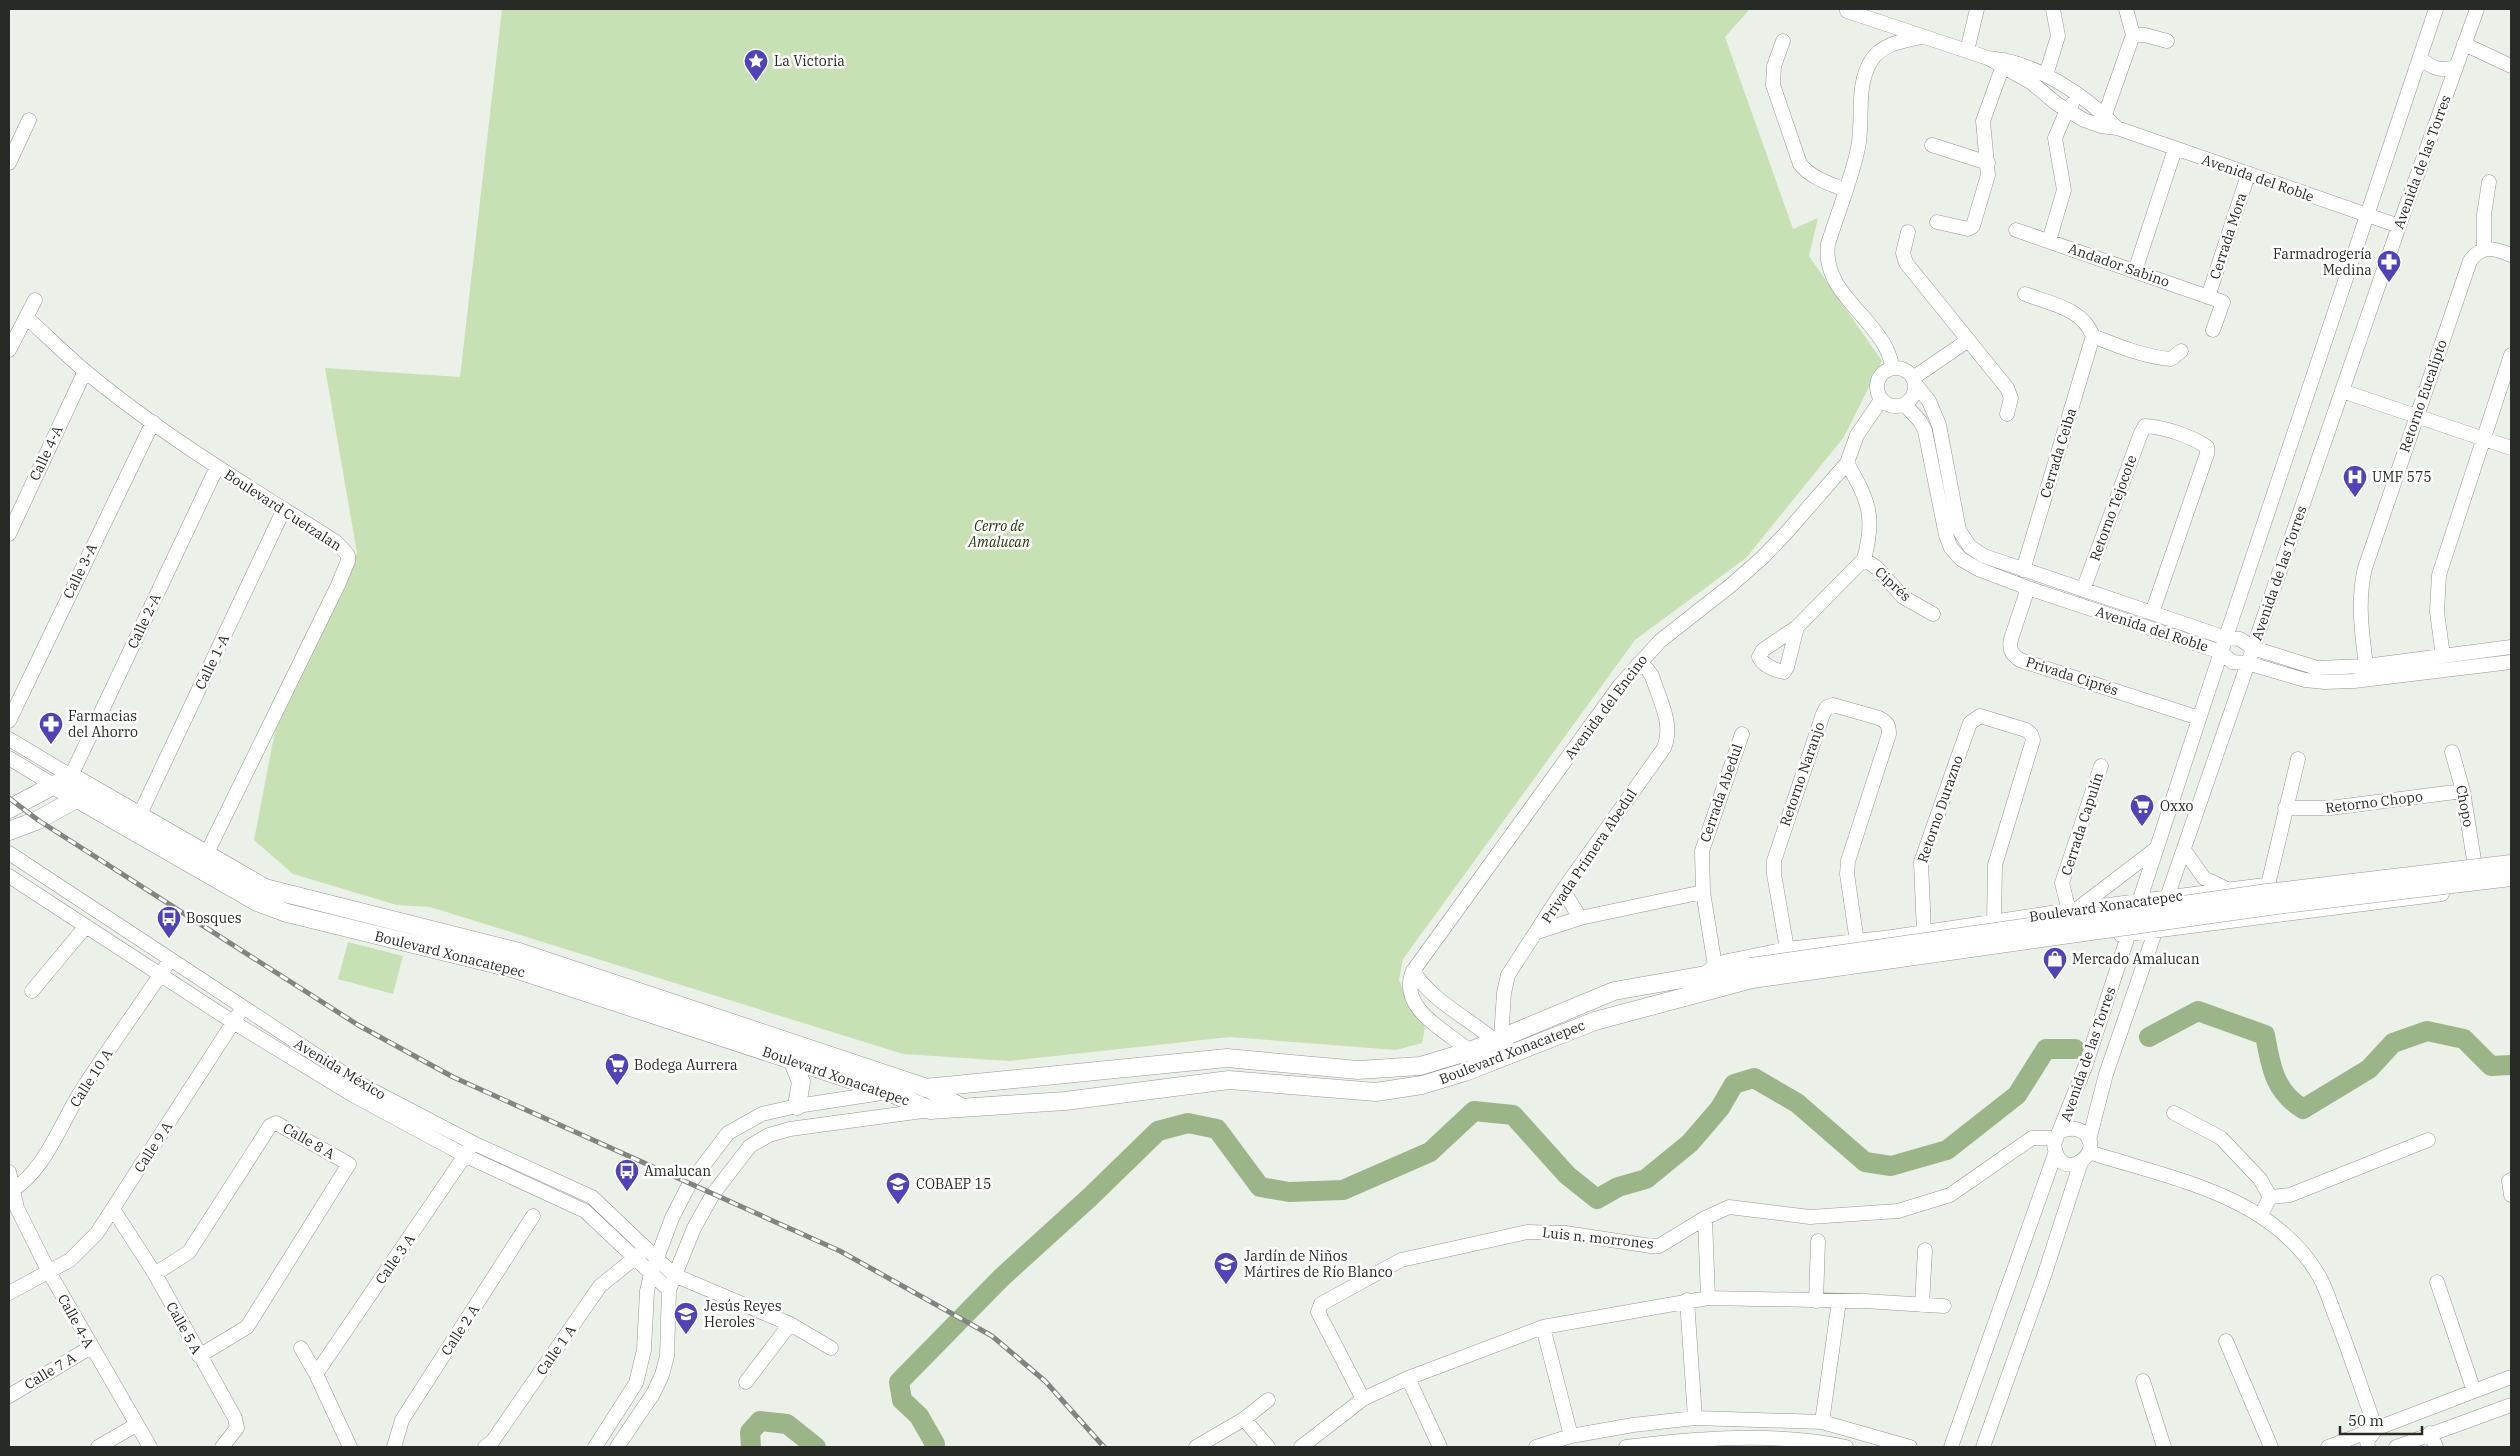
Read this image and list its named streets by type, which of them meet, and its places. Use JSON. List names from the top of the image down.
{
  "streets": {
    "main road": ["Boulevard Xonacatepec"],
    "street": [
      "Avenida de las Torres",
      "Avenida del Roble",
      "Cerrada Mora",
      "Andador Sabino",
      "Retorno Eucalipto",
      "Calle 4-A",
      "Cerrada Ceiba",
      "Retorno Tejocote",
      "Boulevard Cuetzalan",
      "Calle 3-A",
      "Ciprés",
      "Calle 2-A",
      "Calle 1-A",
      "Privada Ciprés",
      "Avenida del Encino",
      "Retorno Naranjo",
      "Cerrada Abedul",
      "Retorno Chopo",
      "Chopo",
      "Retorno Durazno",
      "Cerrada Capulín",
      "Privada Primera Abedul",
      "Avenida México",
      "Calle 10 A",
      "Calle 8 A",
      "Calle 9 A",
      "Luis n. morrones",
      "Calle 3 A",
      "Calle 5 A",
      "Calle 2 A",
      "Calle 1 A",
      "Calle 7 A"
    ]
  },
  "crossings": [
    ["Avenida de las Torres", "Avenida del Roble"],
    ["Avenida de las Torres", "Privada Ciprés"],
    ["Avenida de las Torres", "Boulevard Xonacatepec"],
    ["Avenida de las Torres", "Luis n. morrones"],
    ["Avenida del Roble", "Cerrada Mora"],
    ["Avenida del Roble", "Retorno Eucalipto"],
    ["Avenida del Roble", "Cerrada Ceiba"],
    ["Avenida del Roble", "Retorno Tejocote"],
    ["Avenida del Roble", "Privada Ciprés"],
    ["Avenida del Roble", "Avenida del Encino"],
    ["Cerrada Mora", "Andador Sabino"],
    ["Calle 4-A", "Boulevard Cuetzalan"],
    ["Calle 4-A", "Calle 10 A"],
    ["Calle 4-A", "Calle 9 A"],
    ["Calle 4-A", "Calle 7 A"],
    ["Boulevard Cuetzalan", "Calle 3-A"],
    ["Boulevard Cuetzalan", "Calle 2-A"],
    ["Boulevard Cuetzalan", "Calle 1-A"],
    ["Boulevard Cuetzalan", "Boulevard Xonacatepec"],
    ["Ciprés", "Avenida del Encino"],
    ["Calle 2-A", "Boulevard Xonacatepec"],
    ["Calle 1-A", "Boulevard Xonacatepec"],
    ["Avenida del Encino", "Privada Primera Abedul"],
    ["Avenida del Encino", "Boulevard Xonacatepec"],
    ["Retorno Naranjo", "Boulevard Xonacatepec"],
    ["Cerrada Abedul", "Boulevard Xonacatepec"],
    ["Retorno Chopo", "Chopo"],
    ["Chopo", "Boulevard Xonacatepec"],
    ["Retorno Durazno", "Boulevard Xonacatepec"],
    ["Cerrada Capulín", "Boulevard Xonacatepec"],
    ["Privada Primera Abedul", "Boulevard Xonacatepec"],
    ["Avenida México", "Calle 10 A"],
    ["Avenida México", "Calle 9 A"],
    ["Avenida México", "Calle 3 A"],
    ["Avenida México", "Calle 1 A"],
    ["Calle 8 A", "Calle 5 A"],
    ["Calle 9 A", "Calle 5 A"]
  ],
  "parks": ["Cerro de Amalucan"],
  "places": {
    "place": ["La Victoria"],
    "pharmacy": ["Farmadrogería Medina", "Farmacias del Ahorro"],
    "hospital": ["UMF 575"],
    "supermarket": ["Oxxo", "Bodega Aurrera"],
    "bus stop": ["Bosques", "Amalucan"],
    "shop": ["Mercado Amalucan"],
    "school or university": ["COBAEP 15", "Jardín de Niños Mártires de Río Blanco", "Jesús Reyes Heroles"]
  },
  "scale_bar": "50 m"
}
